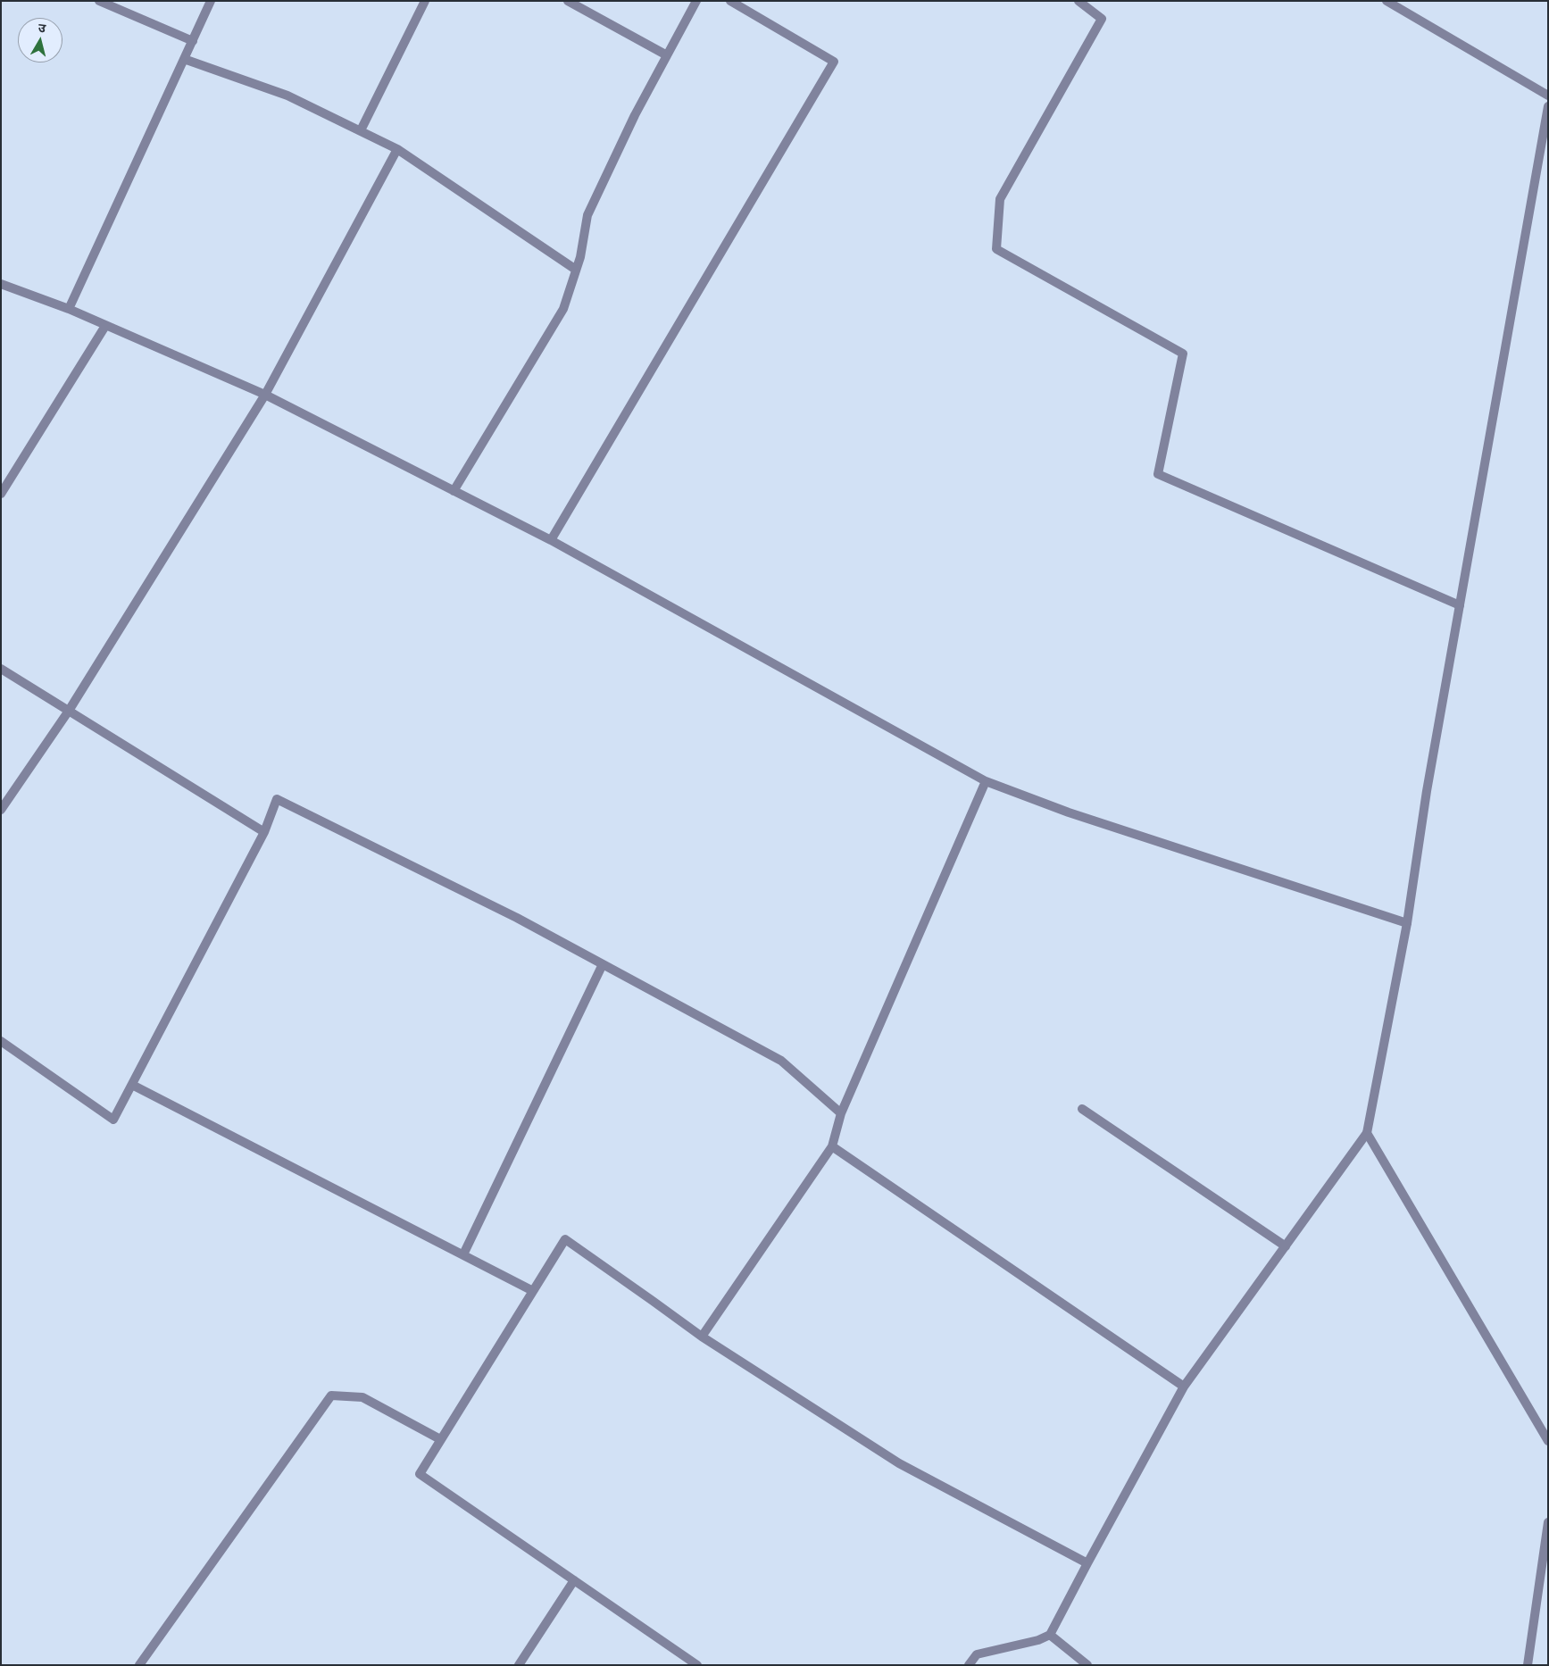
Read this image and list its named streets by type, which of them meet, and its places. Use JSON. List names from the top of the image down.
{
  "north": "top"
}
